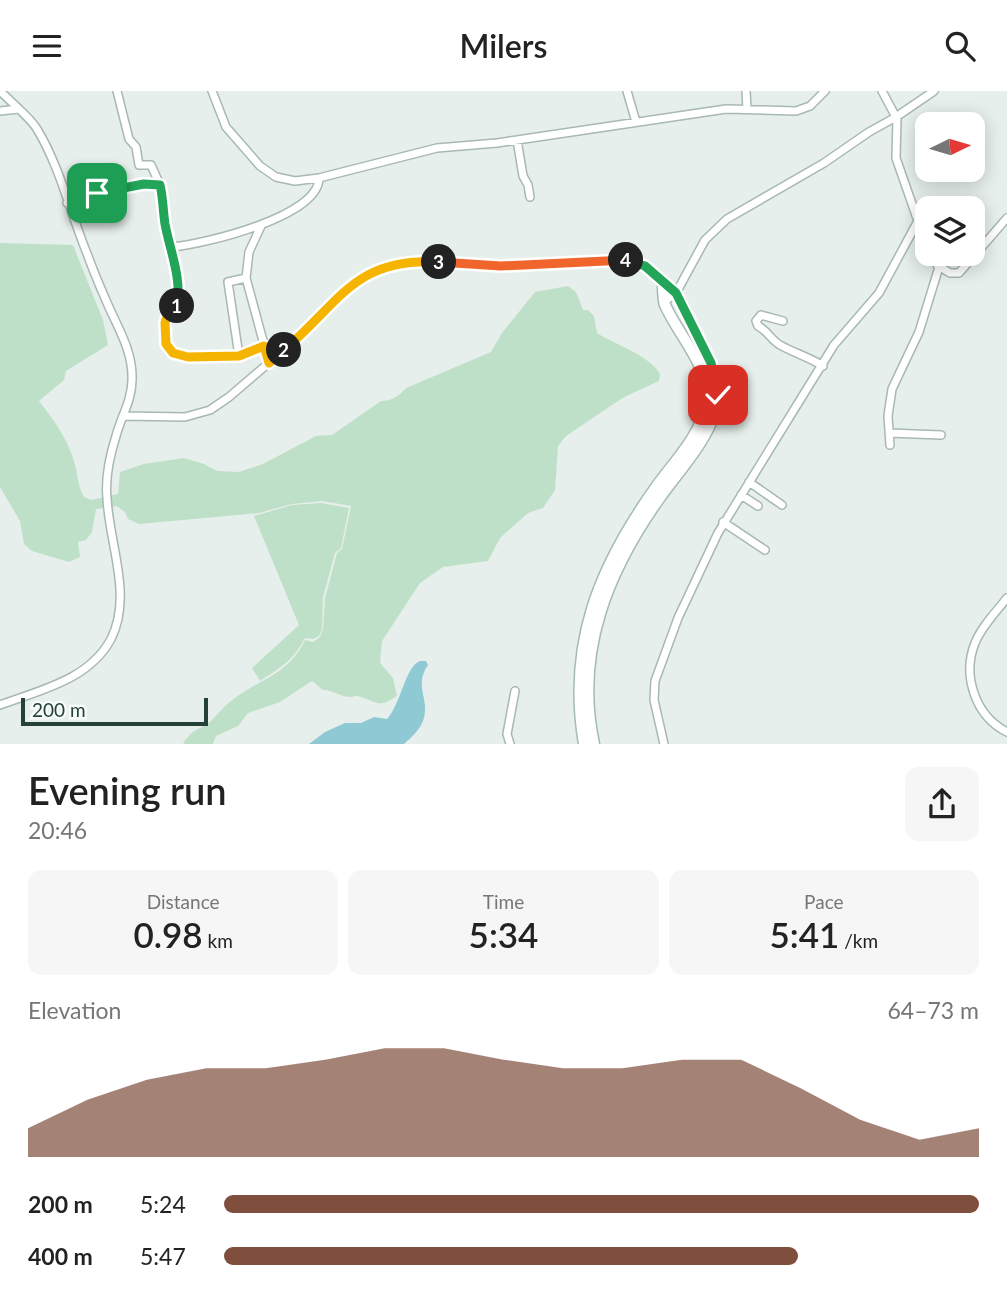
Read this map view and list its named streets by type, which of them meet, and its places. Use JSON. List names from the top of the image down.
{
  "scale_bar": "200 m",
  "north": "right",
  "page": {
    "header": "Milers",
    "pins": [
      "4",
      "3",
      "1",
      "2"
    ],
    "scale": "200 m",
    "heading": ["Evening run", "20:46"],
    "stats": [
      ["Distance", "0.98 km"],
      ["Time", "5:34"],
      ["Pace", "5:41 /km"]
    ],
    "chart": ["Elevation", "64–73 m"],
    "list": [
      {
        "name": "200 m",
        "note": "5:24"
      },
      {
        "name": "400 m",
        "note": "5:47"
      }
    ]
  }
}
